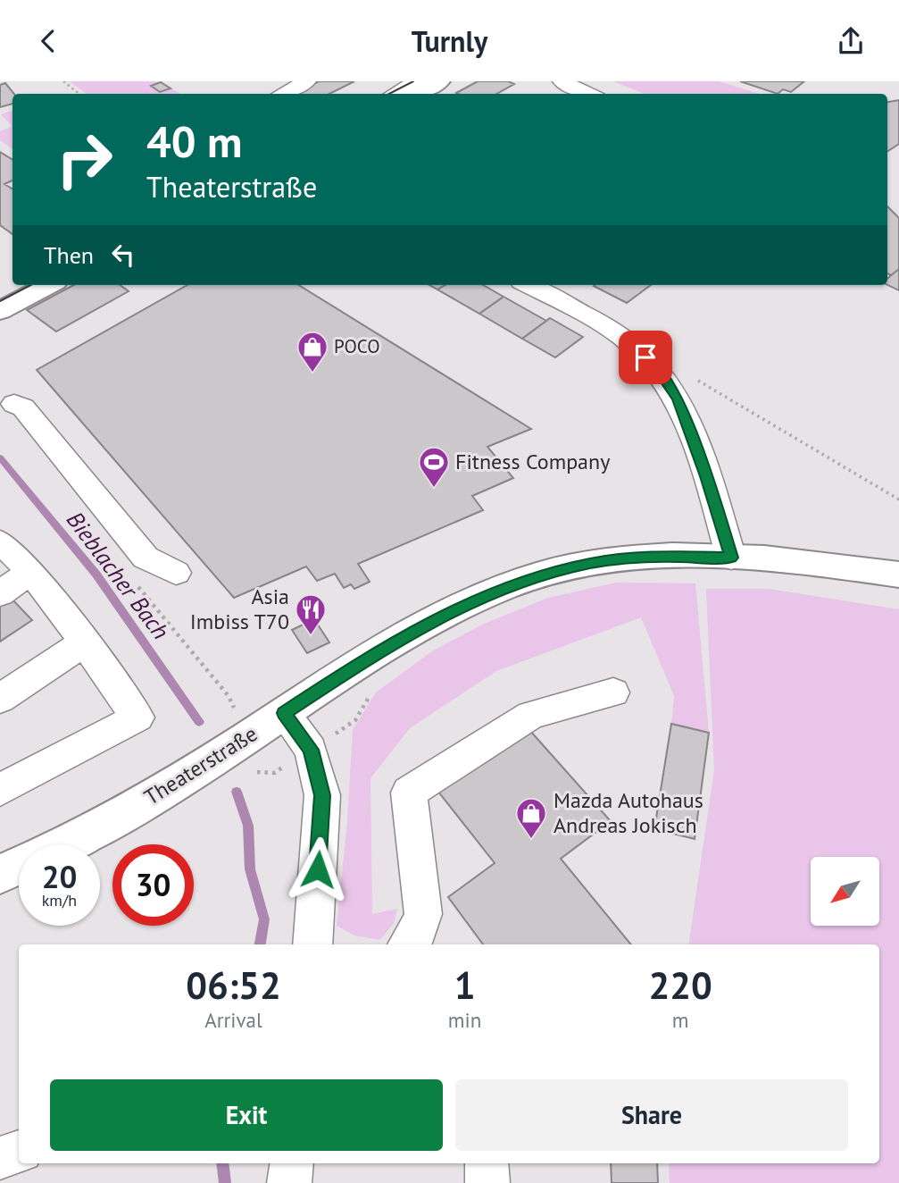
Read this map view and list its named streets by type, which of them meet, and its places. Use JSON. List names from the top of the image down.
{
  "streets": {
    "main road": ["Theaterstraße"]
  },
  "water": ["Bieblacher Bach"],
  "places": {
    "shop": ["POCO", "Mazda Autohaus Andreas Jokisch"],
    "sports": ["Fitness Company"],
    "restaurant": ["Asia Imbiss T70"]
  },
  "north": "bottom left",
  "page": {
    "header": "Turnly",
    "turn": ["40 m", "Theaterstraße"],
    "then": "Then",
    "speed": "20 km/h",
    "limit": "30",
    "eta": [
      "06:52",
      "Arrival",
      "1",
      "min",
      "220",
      "m"
    ],
    "buttons": ["Exit", "Share"]
  }
}
